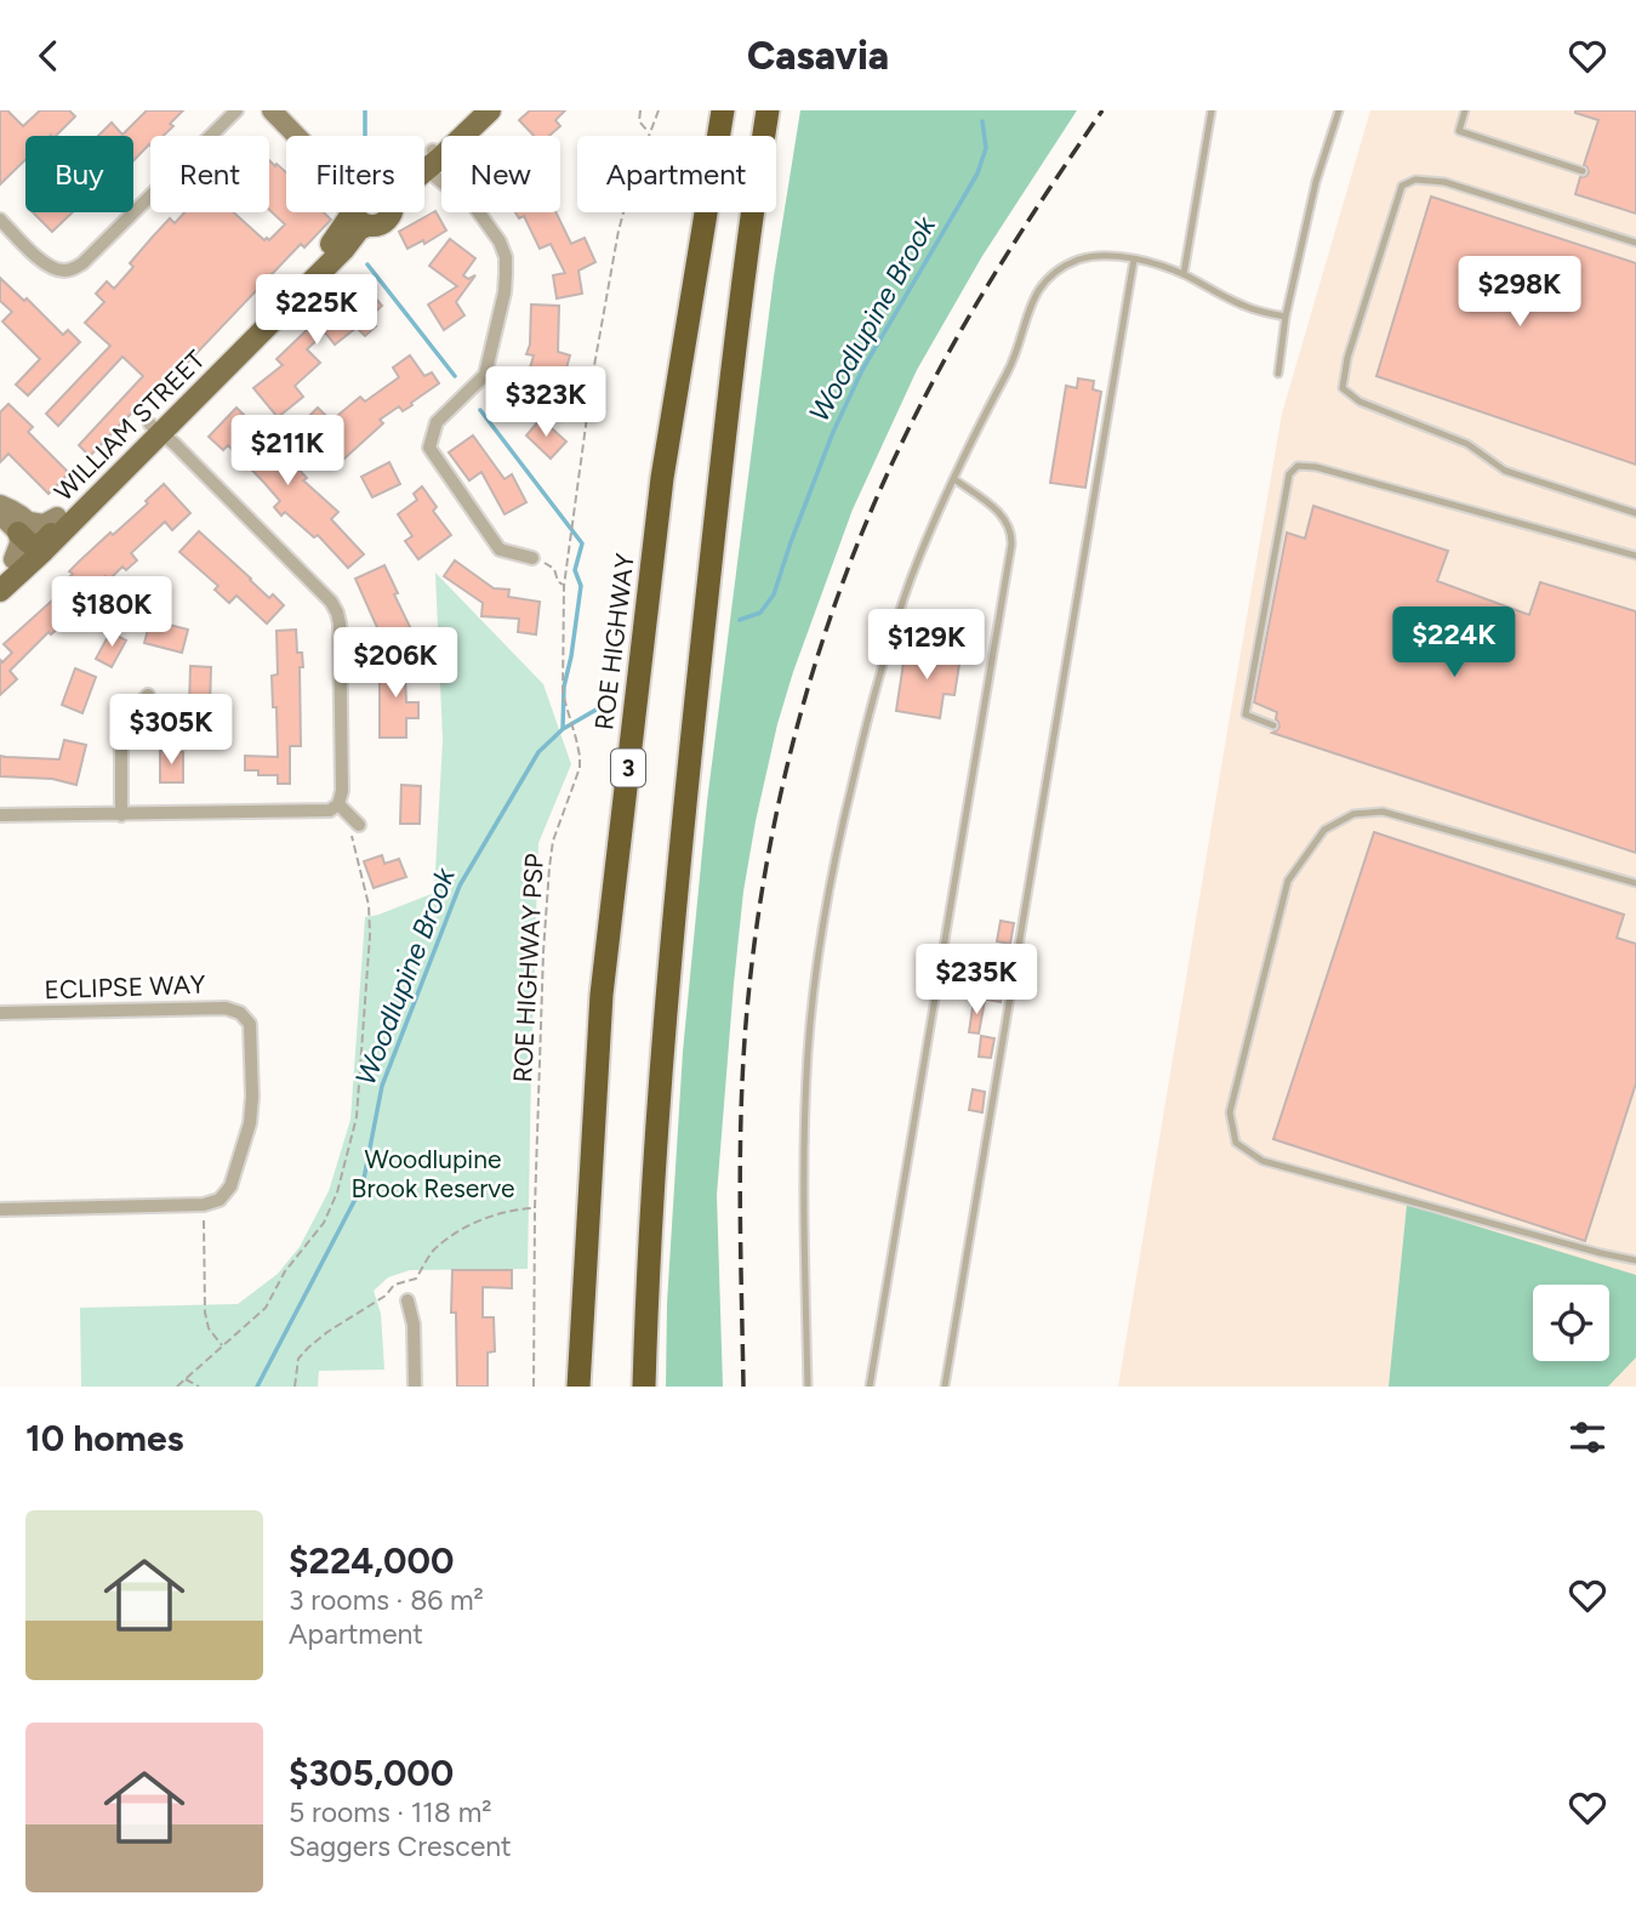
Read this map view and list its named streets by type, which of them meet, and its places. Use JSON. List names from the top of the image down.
{
  "streets": {
    "highway": ["ROE HIGHWAY", "3"],
    "main road": ["WILLIAM STREET"],
    "street": ["ECLIPSE WAY"],
    "path": ["ROE HIGHWAY PSP"]
  },
  "water": ["Woodlupine Brook"],
  "parks": ["Woodlupine Brook Reserve"],
  "page": {
    "header": "Casavia",
    "chip": [
      "Buy",
      "Rent",
      "Filters",
      "New",
      "Apartment"
    ],
    "price": [
      "$298K",
      "$225K",
      "$323K",
      "$211K",
      "$180K",
      "$224K",
      "$129K",
      "$206K",
      "$305K",
      "$235K"
    ],
    "heading": "10 homes",
    "list": [
      {
        "name": "$224,000",
        "note": "3 rooms · 86 m² · Apartment"
      },
      {
        "name": "$305,000",
        "note": "5 rooms · 118 m² · Saggers Crescent"
      }
    ]
  }
}
